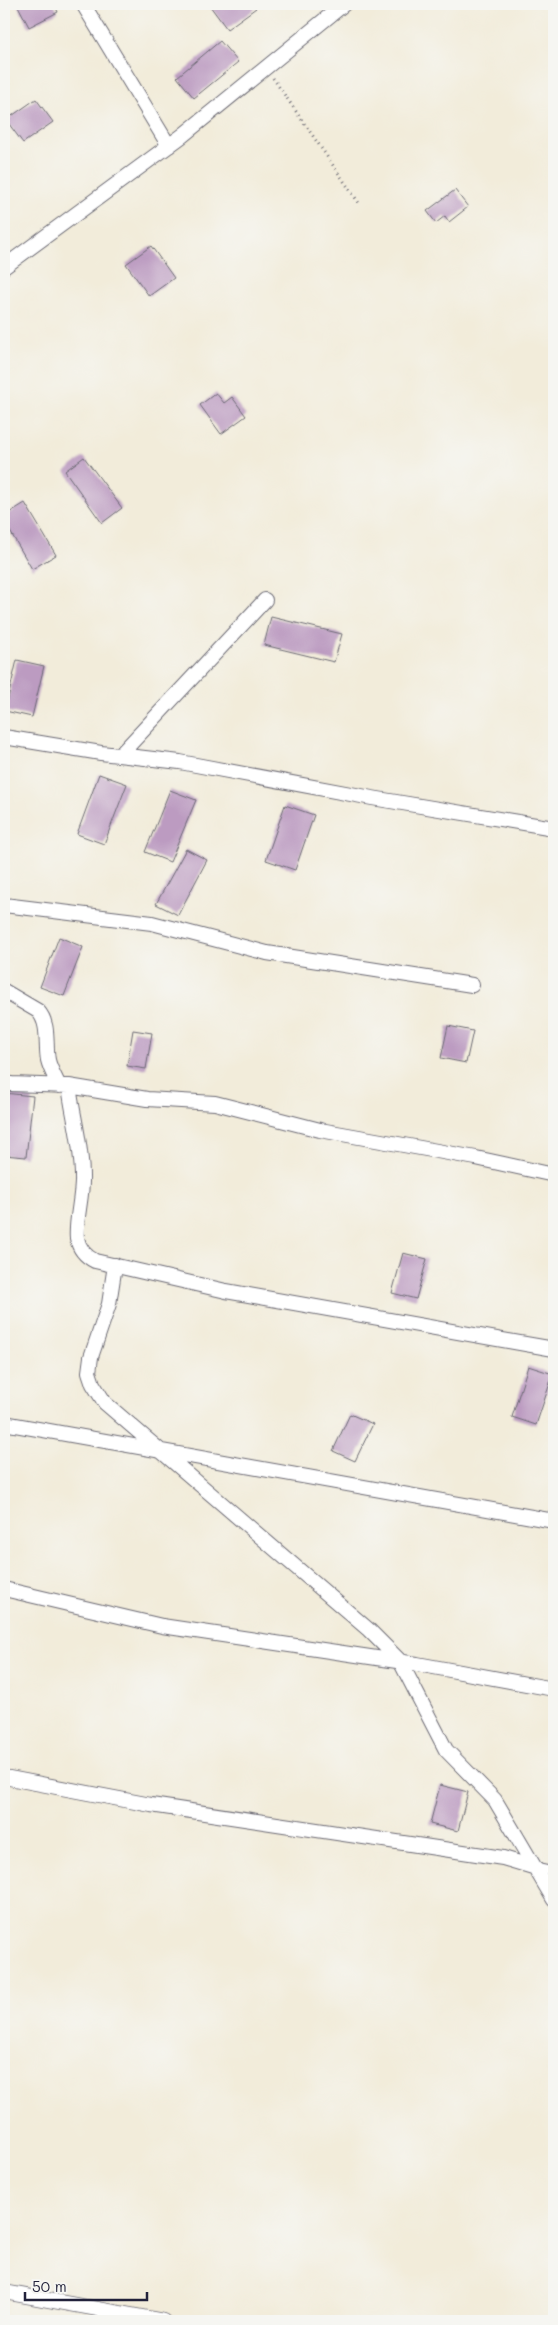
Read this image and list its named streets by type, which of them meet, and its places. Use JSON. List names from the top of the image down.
{
  "scale_bar": "50 m"
}
